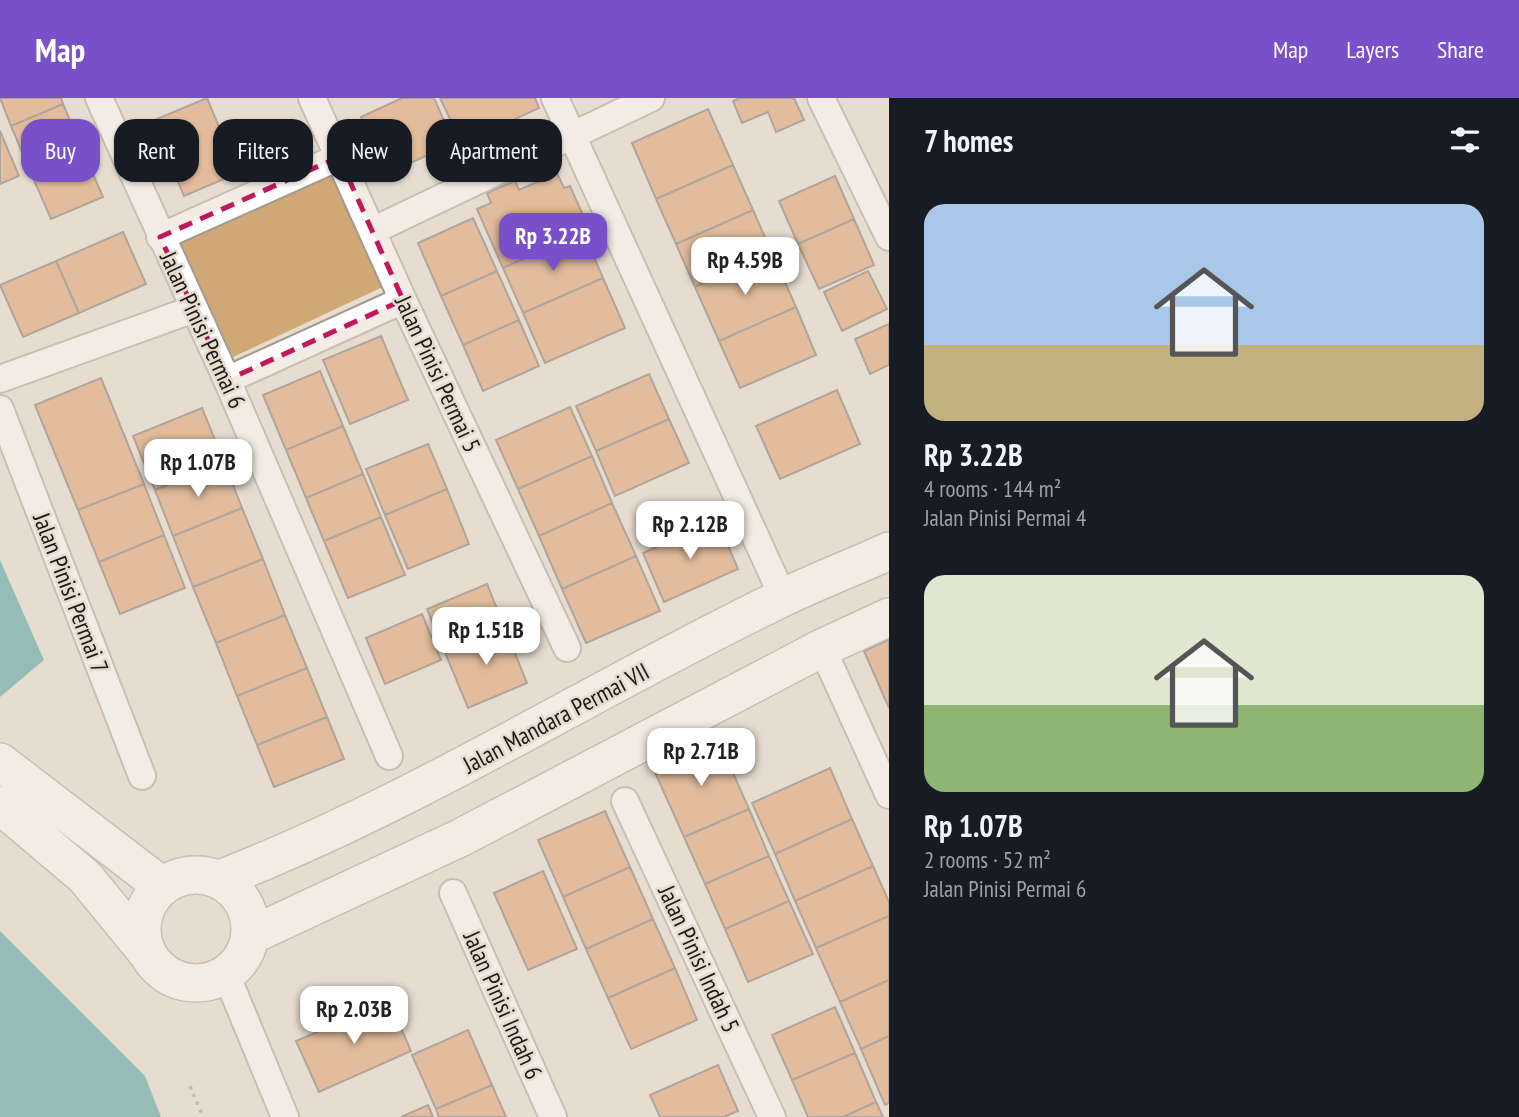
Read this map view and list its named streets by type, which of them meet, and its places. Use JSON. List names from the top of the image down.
{
  "streets": {
    "main road": ["Jalan Mandara Permai VII"],
    "street": [
      "Jalan Pinisi Permai 6",
      "Jalan Pinisi Permai 5",
      "Jalan Pinisi Permai 7",
      "Jalan Pinisi Indah 5",
      "Jalan Pinisi Indah 6"
    ]
  },
  "page": {
    "header": "Map",
    "nav": ["Map", "Layers", "Share"],
    "heading": "7 homes",
    "chip": [
      "Buy",
      "Rent",
      "Filters",
      "New",
      "Apartment"
    ],
    "list": [
      {
        "name": "Rp 3.22B",
        "note": "4 rooms · 144 m² · Jalan Pinisi Permai 4"
      },
      {
        "name": "Rp 1.07B",
        "note": "2 rooms · 52 m² · Jalan Pinisi Permai 6"
      }
    ],
    "price": [
      "Rp 3.22B",
      "Rp 4.59B",
      "Rp 1.07B",
      "Rp 2.12B",
      "Rp 1.51B",
      "Rp 2.71B",
      "Rp 2.03B"
    ]
  }
}
